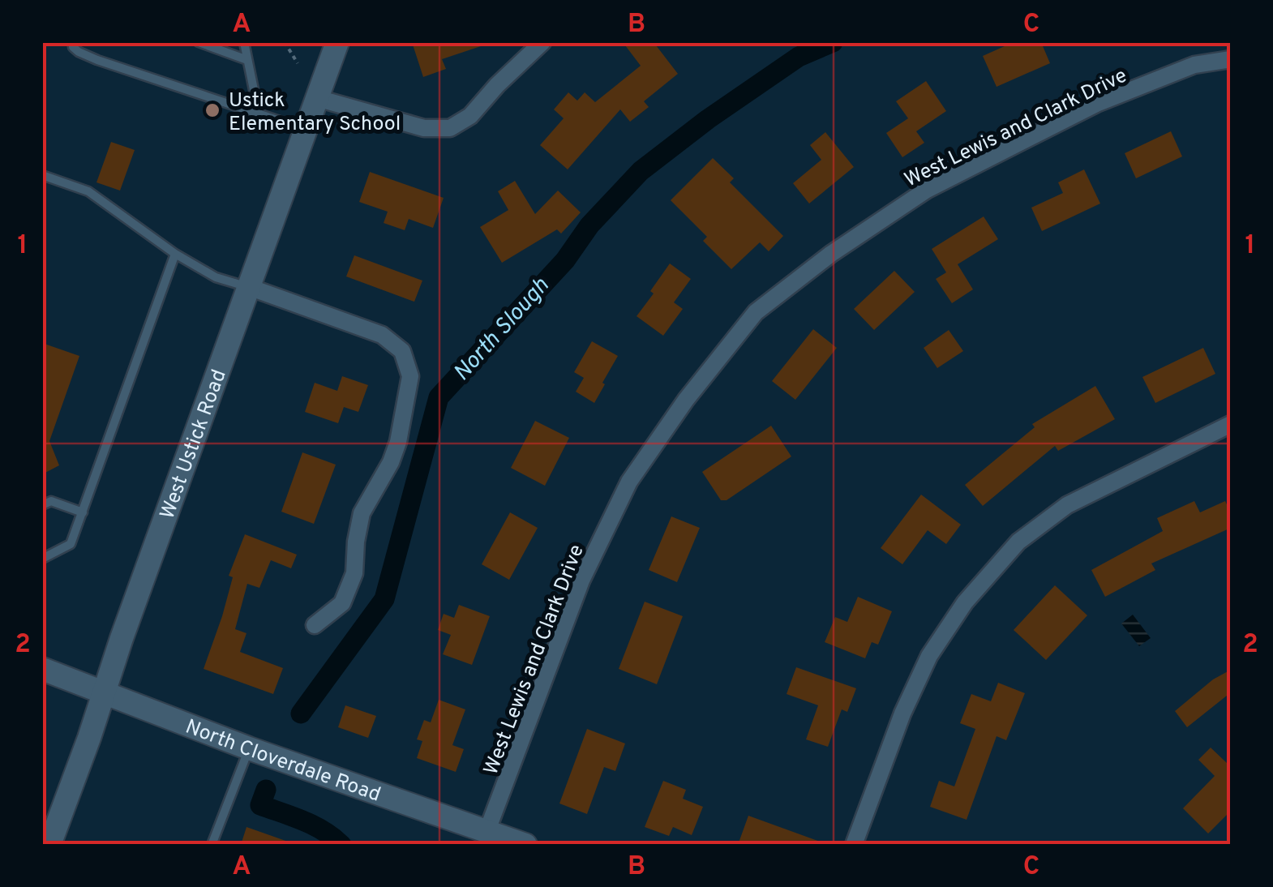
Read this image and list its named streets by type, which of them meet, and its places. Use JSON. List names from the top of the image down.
{
  "streets": {
    "main road": ["West Ustick Road", "North Cloverdale Road"],
    "street": ["West Lewis and Clark Drive"]
  },
  "crossings": [
    ["West Lewis and Clark Drive", "North Cloverdale Road"],
    ["West Ustick Road", "North Cloverdale Road"]
  ],
  "water": ["North Slough"],
  "places": ["Ustick Elementary School"],
  "grid": {
    "columns": ["A", "B", "C"],
    "rows": ["1", "2"]
  }
}
